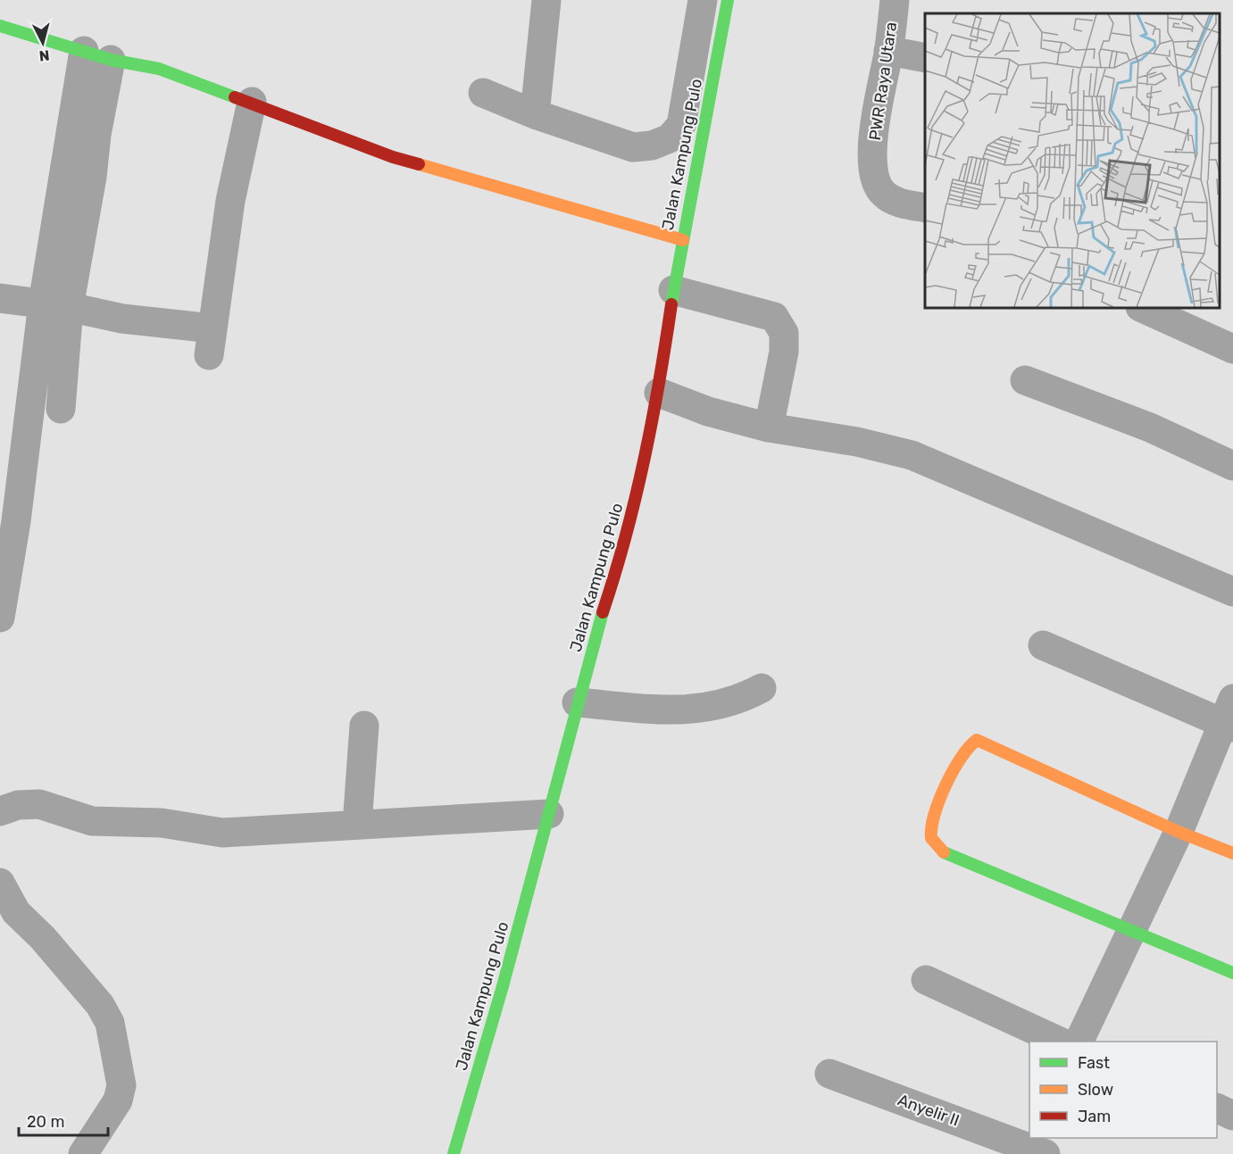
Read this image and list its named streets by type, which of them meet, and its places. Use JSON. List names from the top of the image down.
{
  "streets": {
    "street": ["PWR Raya Utara", "Jalan Kampung Pulo", "Anyelir II"]
  },
  "legend": ["Fast", "Slow", "Jam"],
  "scale_bar": "20 m",
  "north": "bottom"
}
